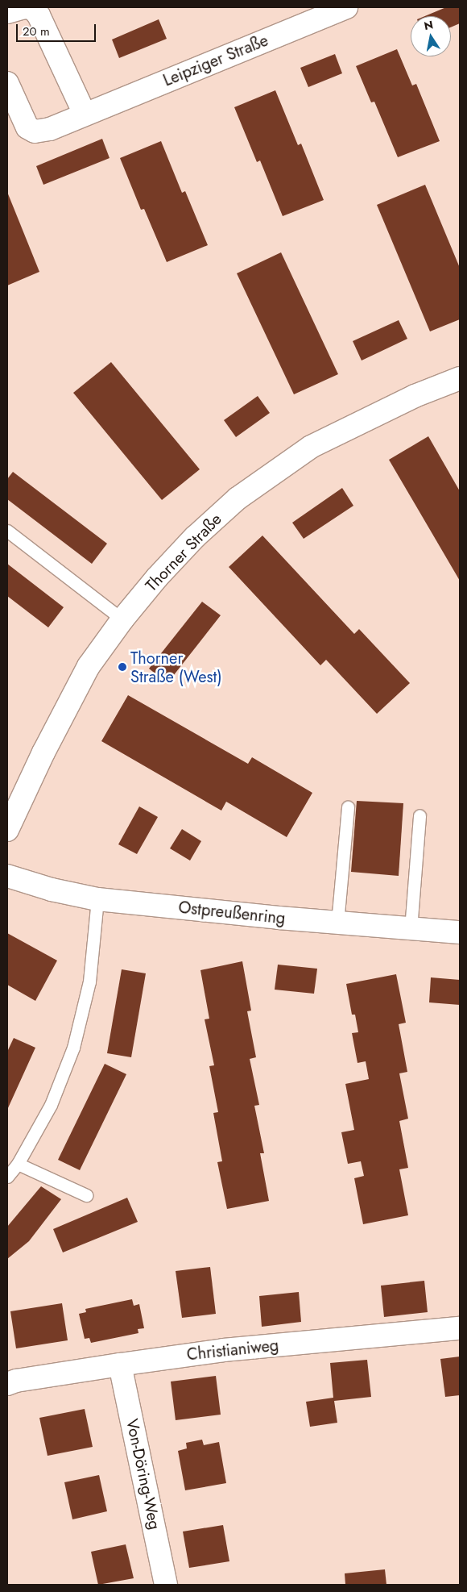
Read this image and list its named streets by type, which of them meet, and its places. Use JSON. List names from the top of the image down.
{
  "streets": {
    "street": [
      "Leipziger Straße",
      "Thorner Straße",
      "Ostpreußenring",
      "Christianiweg",
      "Von-Döring-Weg"
    ]
  },
  "crossings": [
    ["Christianiweg", "Von-Döring-Weg"]
  ],
  "places": ["Thorner Straße (West)"],
  "scale_bar": "20 m",
  "north": "top"
}
